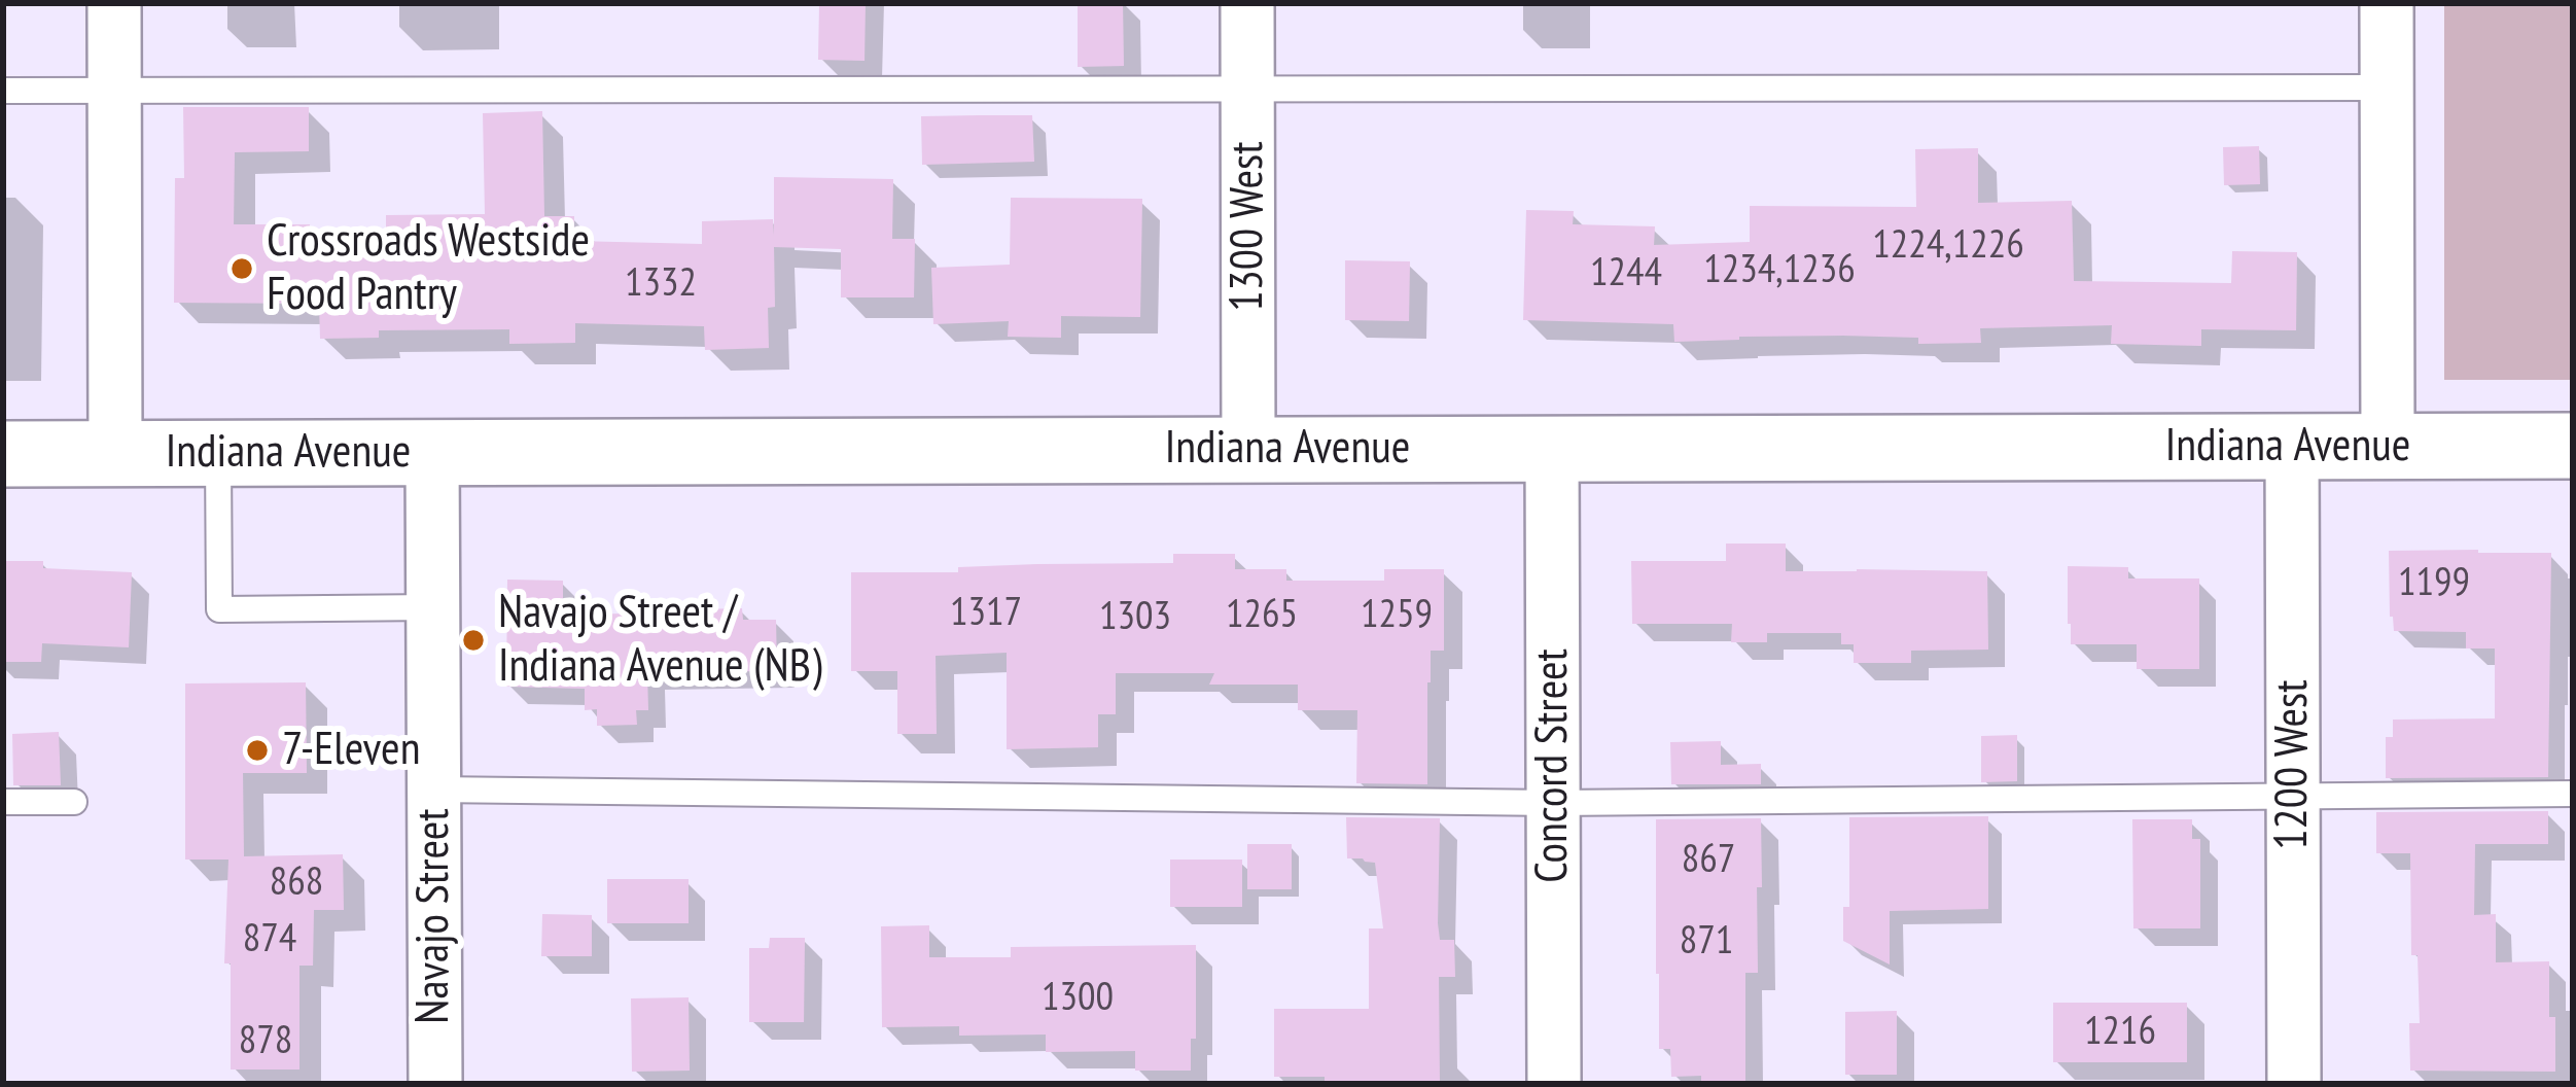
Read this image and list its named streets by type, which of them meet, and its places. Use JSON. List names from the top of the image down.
{
  "streets": {
    "street": [
      "1300 West",
      "Indiana Avenue",
      "1200 West",
      "Concord Street",
      "Navajo Street"
    ]
  },
  "crossings": [
    ["1300 West", "Indiana Avenue"],
    ["Indiana Avenue", "1200 West"],
    ["Indiana Avenue", "Concord Street"],
    ["Indiana Avenue", "Navajo Street"]
  ],
  "places": ["Crossroads Westside Food Pantry", "Navajo Street / Indiana Avenue (NB)", "7-Eleven"],
  "house_numbers": [
    "1224,1226",
    "1234,1236",
    "1244",
    "1332",
    "1199",
    "1317",
    "1265",
    "1259",
    "1303",
    "867",
    "868",
    "874",
    "871",
    "1300",
    "1216",
    "878"
  ]
}
